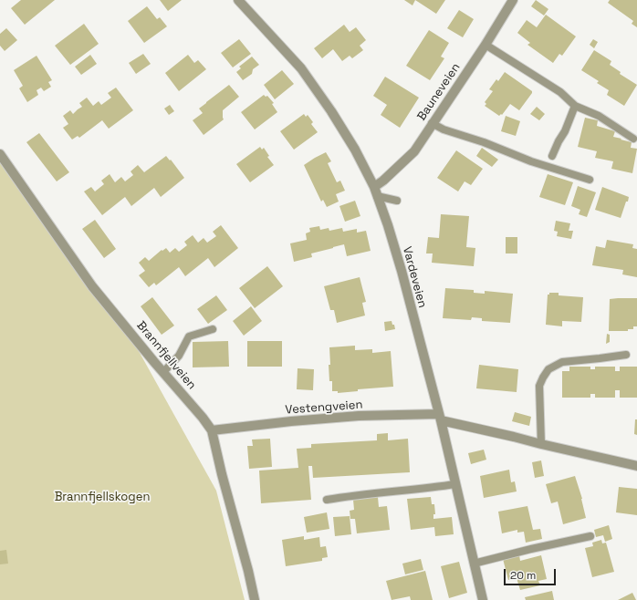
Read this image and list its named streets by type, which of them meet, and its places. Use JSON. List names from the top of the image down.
{
  "streets": {
    "street": [
      "Bauneveien",
      "Vardeveien",
      "Brannfjellveien",
      "Vestengveien"
    ]
  },
  "crossings": [
    ["Bauneveien", "Vardeveien"],
    ["Vardeveien", "Vestengveien"],
    ["Brannfjellveien", "Vestengveien"]
  ],
  "parks": ["Brannfjellskogen"],
  "scale_bar": "20 m"
}
